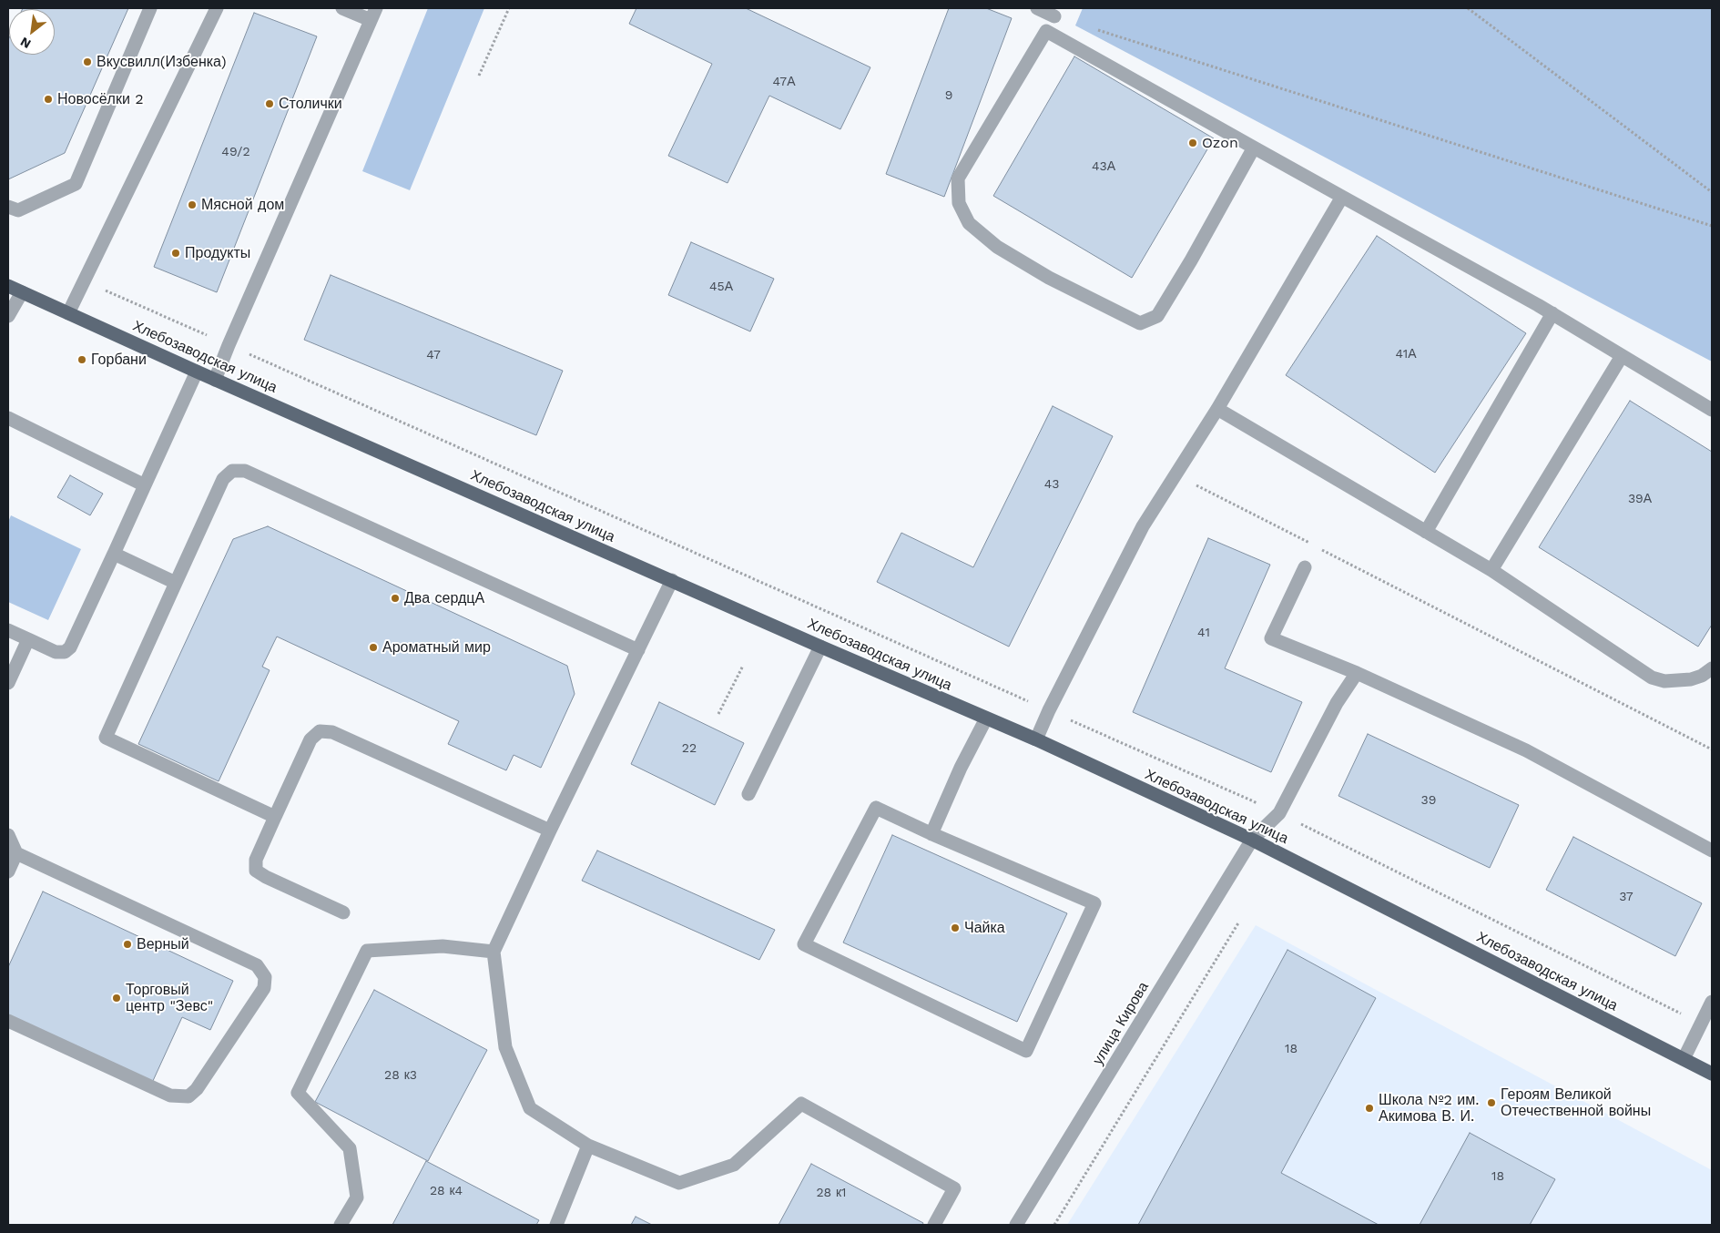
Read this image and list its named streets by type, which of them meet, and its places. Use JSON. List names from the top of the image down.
{
  "streets": {
    "main road": ["Хлебозаводская улица"],
    "street": ["улица Кирова"]
  },
  "crossings": [
    ["Хлебозаводская улица", "улица Кирова"]
  ],
  "places": [
    "Вкусвилл(Избенка)",
    "Новосёлки 2",
    "Столички",
    "Ozon",
    "Мясной дом",
    "Продукты",
    "Горбани",
    "Два сердцА",
    "Ароматный мир",
    "Чайка",
    "Верный",
    "Торговый центр \"Зевс\"",
    "Героям Великой Отечественной войны",
    "Школа №2 им. Акимова В. И."
  ],
  "house_numbers": [
    "47А",
    "9",
    "49/2",
    "43А",
    "45А",
    "41А",
    "47",
    "43",
    "39А",
    "41",
    "22",
    "39",
    "37",
    "18",
    "28 к3",
    "18",
    "28 к4",
    "28 к1"
  ],
  "north": "bottom left"
}
